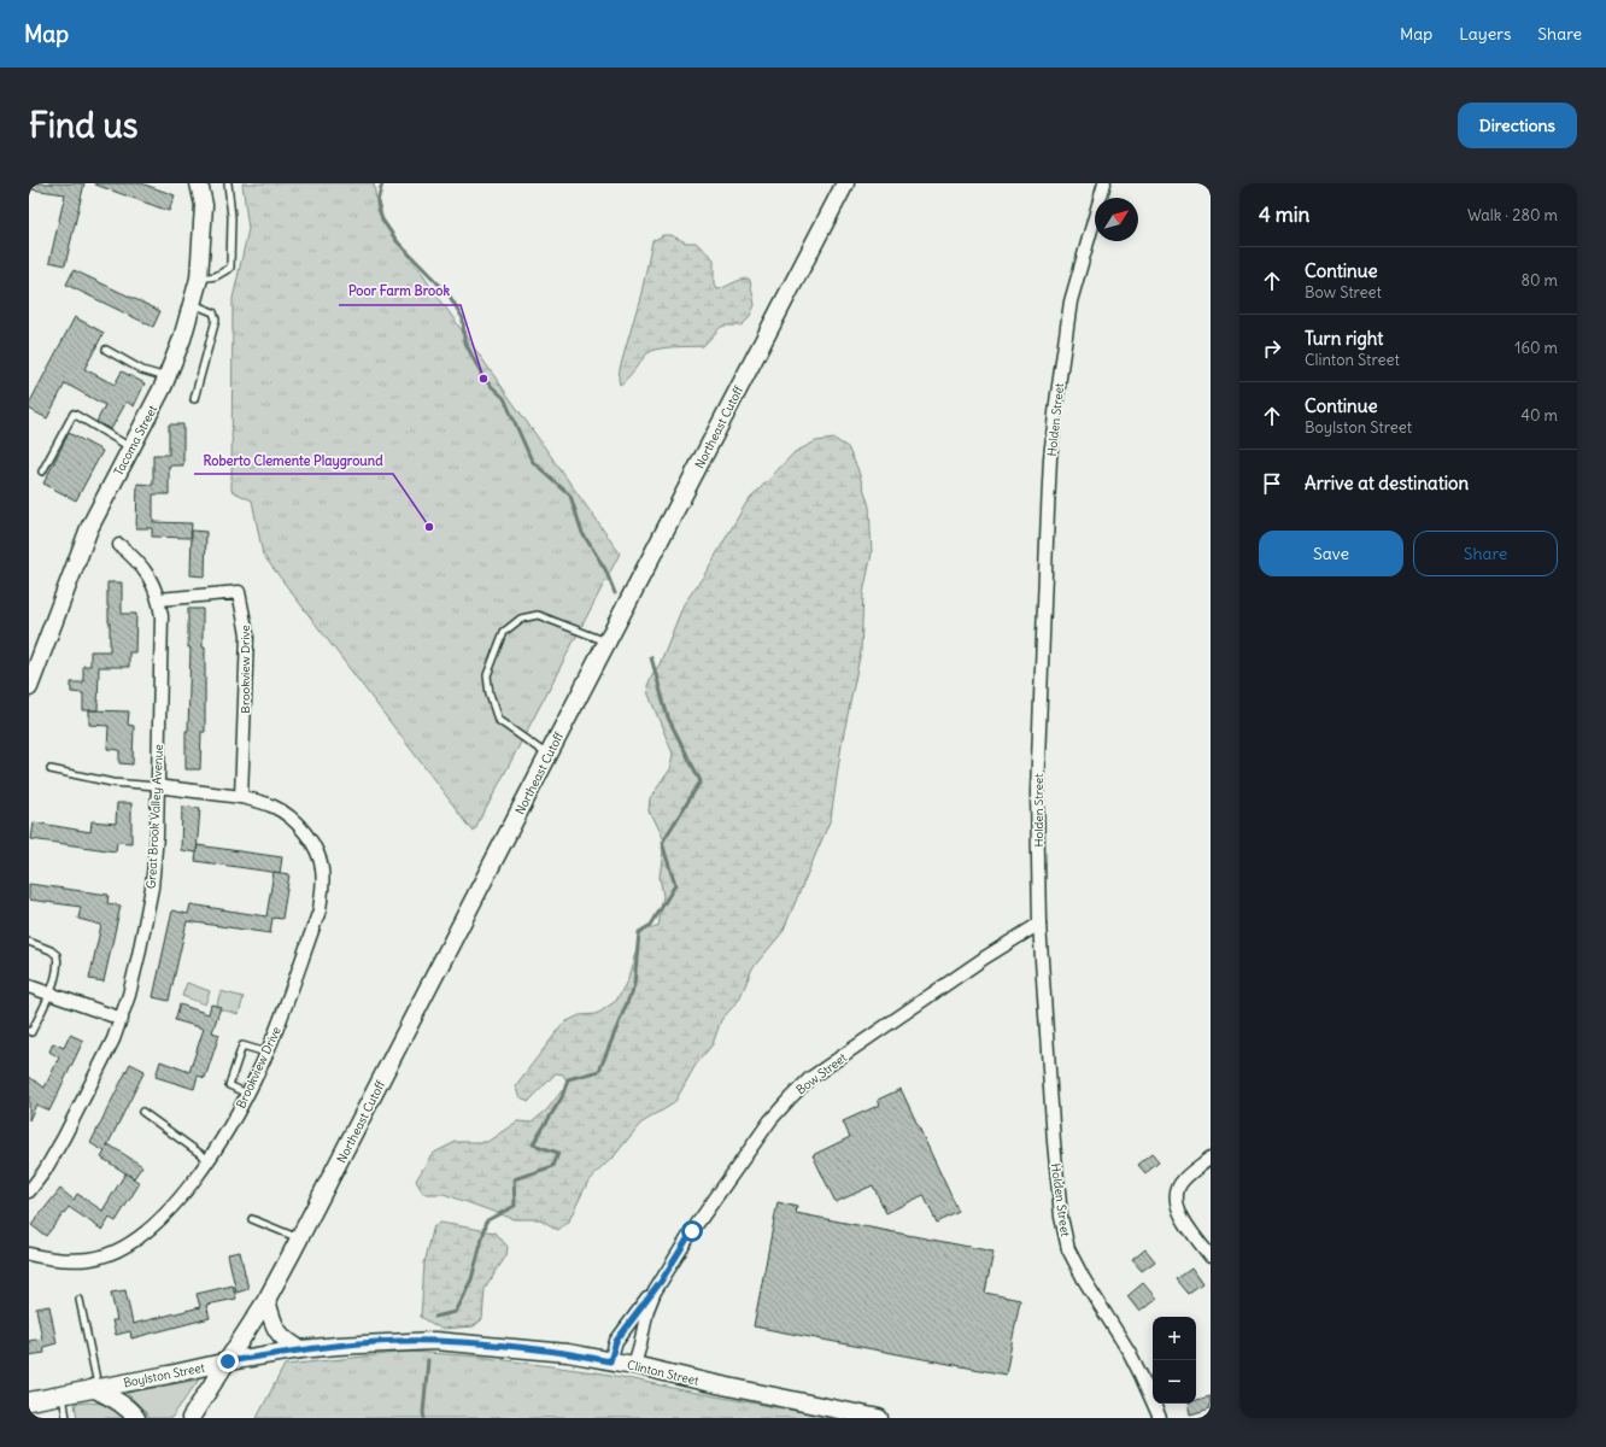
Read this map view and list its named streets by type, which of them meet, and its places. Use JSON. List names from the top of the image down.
{
  "streets": {
    "main road": [
      "Northeast Cutoff",
      "Tacoma Street",
      "Clinton Street",
      "Boylston Street"
    ],
    "street": [
      "Holden Street",
      "Brookview Drive",
      "Great Brook Valley Avenue",
      "Bow Street"
    ]
  },
  "crossings": [
    ["Holden Street", "Bow Street"],
    ["Northeast Cutoff", "Boylston Street"],
    ["Brookview Drive", "Great Brook Valley Avenue"],
    ["Bow Street", "Clinton Street"],
    ["Clinton Street", "Boylston Street"]
  ],
  "places": ["Poor Farm Brook", "Roberto Clemente Playground"],
  "north": "top right",
  "page": {
    "header": "Map",
    "nav": ["Map", "Layers", "Share"],
    "buttons": [
      "Directions",
      ["Save", "Share"]
    ],
    "title": "Find us",
    "heading": ["4 min", "Walk · 280 m"],
    "list": [
      ["Continue", "Bow Street", "80 m"],
      ["Turn right", "Clinton Street", "160 m"],
      ["Continue", "Boylston Street", "40 m"],
      "Arrive at destination"
    ],
    "map_buttons": ["+", "−"]
  }
}
